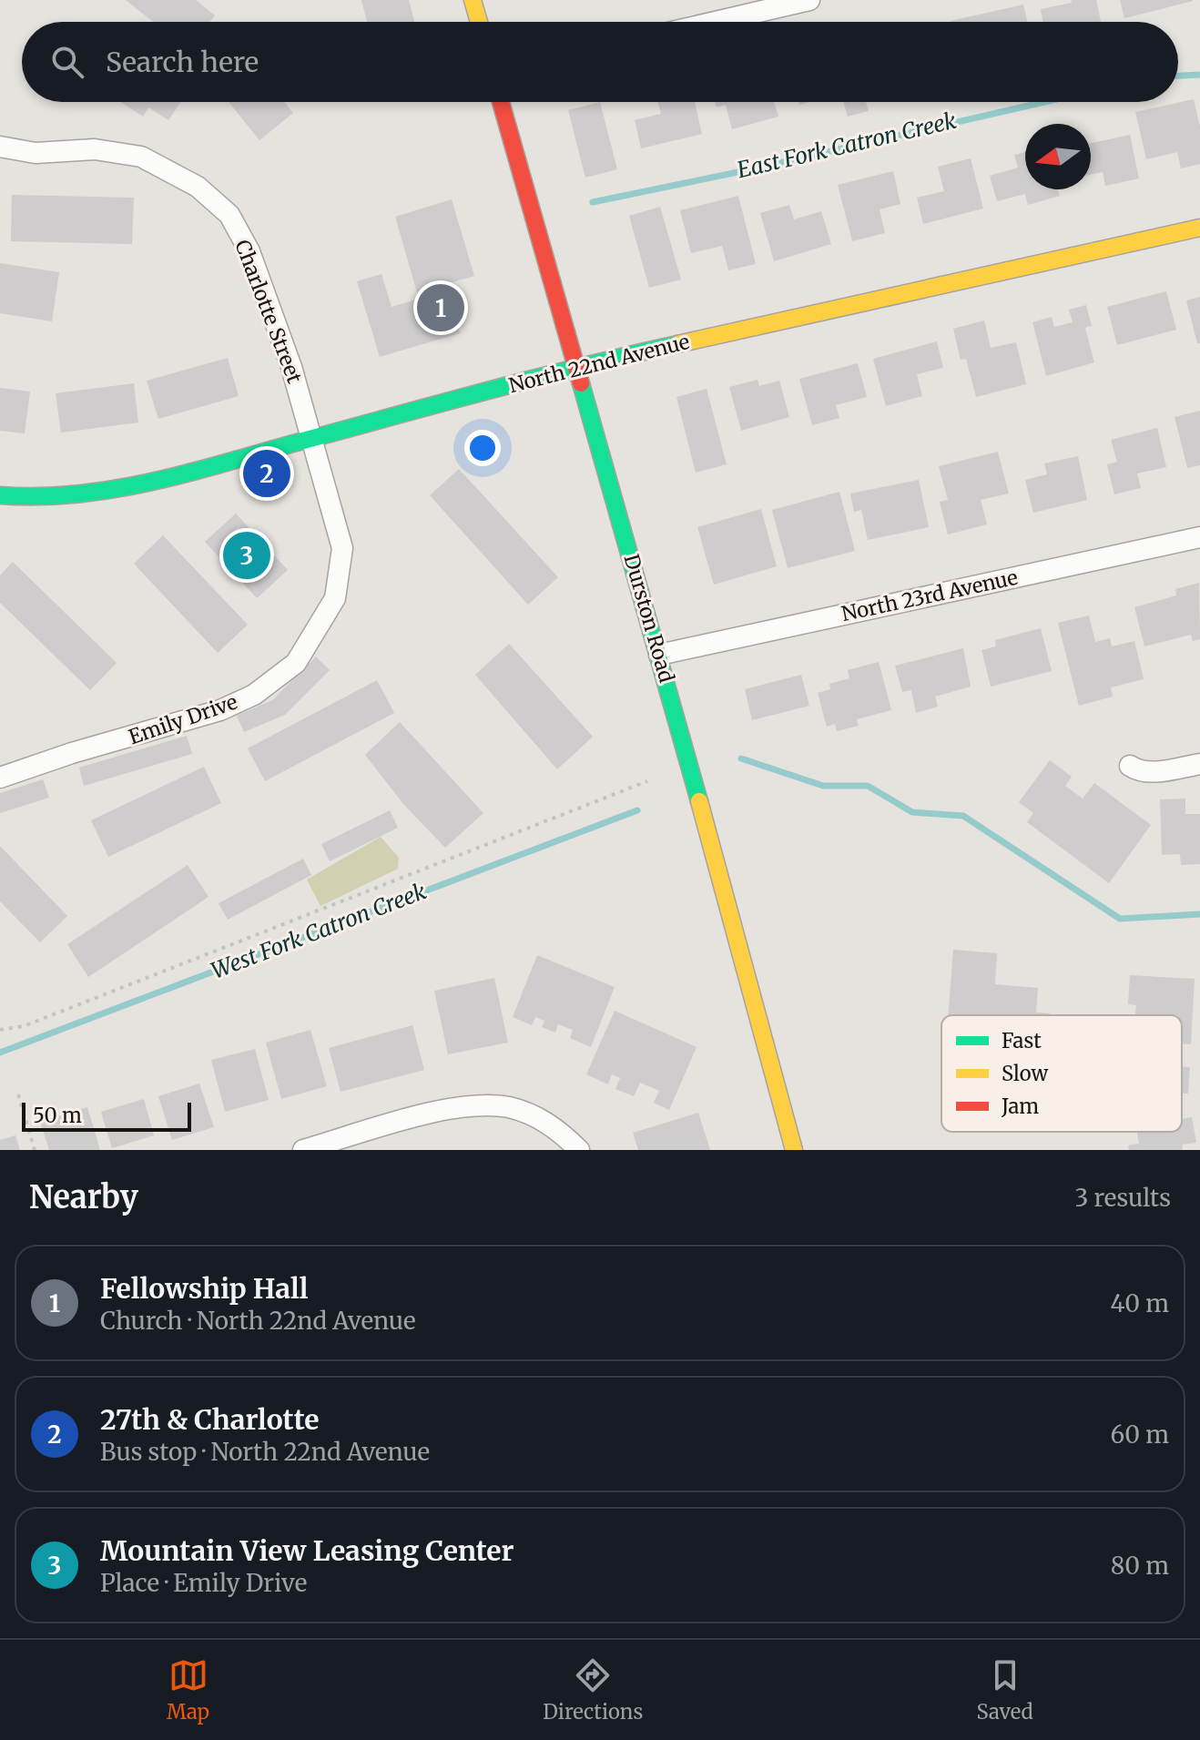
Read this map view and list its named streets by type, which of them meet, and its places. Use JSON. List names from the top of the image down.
{
  "streets": {
    "street": [
      "Charlotte Street",
      "North 22nd Avenue",
      "North 23rd Avenue",
      "Durston Road",
      "Emily Drive"
    ]
  },
  "crossings": [
    ["Charlotte Street", "North 22nd Avenue"],
    ["Charlotte Street", "Emily Drive"],
    ["North 22nd Avenue", "Durston Road"],
    ["North 22nd Avenue", "Emily Drive"],
    ["North 23rd Avenue", "Durston Road"]
  ],
  "water": ["East Fork Catron Creek", "West Fork Catron Creek"],
  "legend": ["Fast", "Slow", "Jam"],
  "scale_bar": "50 m",
  "north": "left",
  "page": {
    "search": "Search here",
    "pins": ["1", "2", "3"],
    "scale": "50 m",
    "heading": ["Nearby", "3 results"],
    "list": [
      {
        "mark": "1",
        "name": "Fellowship Hall",
        "note": "Church · North 22nd Avenue",
        "value": "40 m"
      },
      {
        "mark": "2",
        "name": "27th & Charlotte",
        "note": "Bus stop · North 22nd Avenue",
        "value": "60 m"
      },
      {
        "mark": "3",
        "name": "Mountain View Leasing Center",
        "note": "Place · Emily Drive",
        "value": "80 m"
      }
    ],
    "nav": ["Map", "Directions", "Saved"]
  }
}
